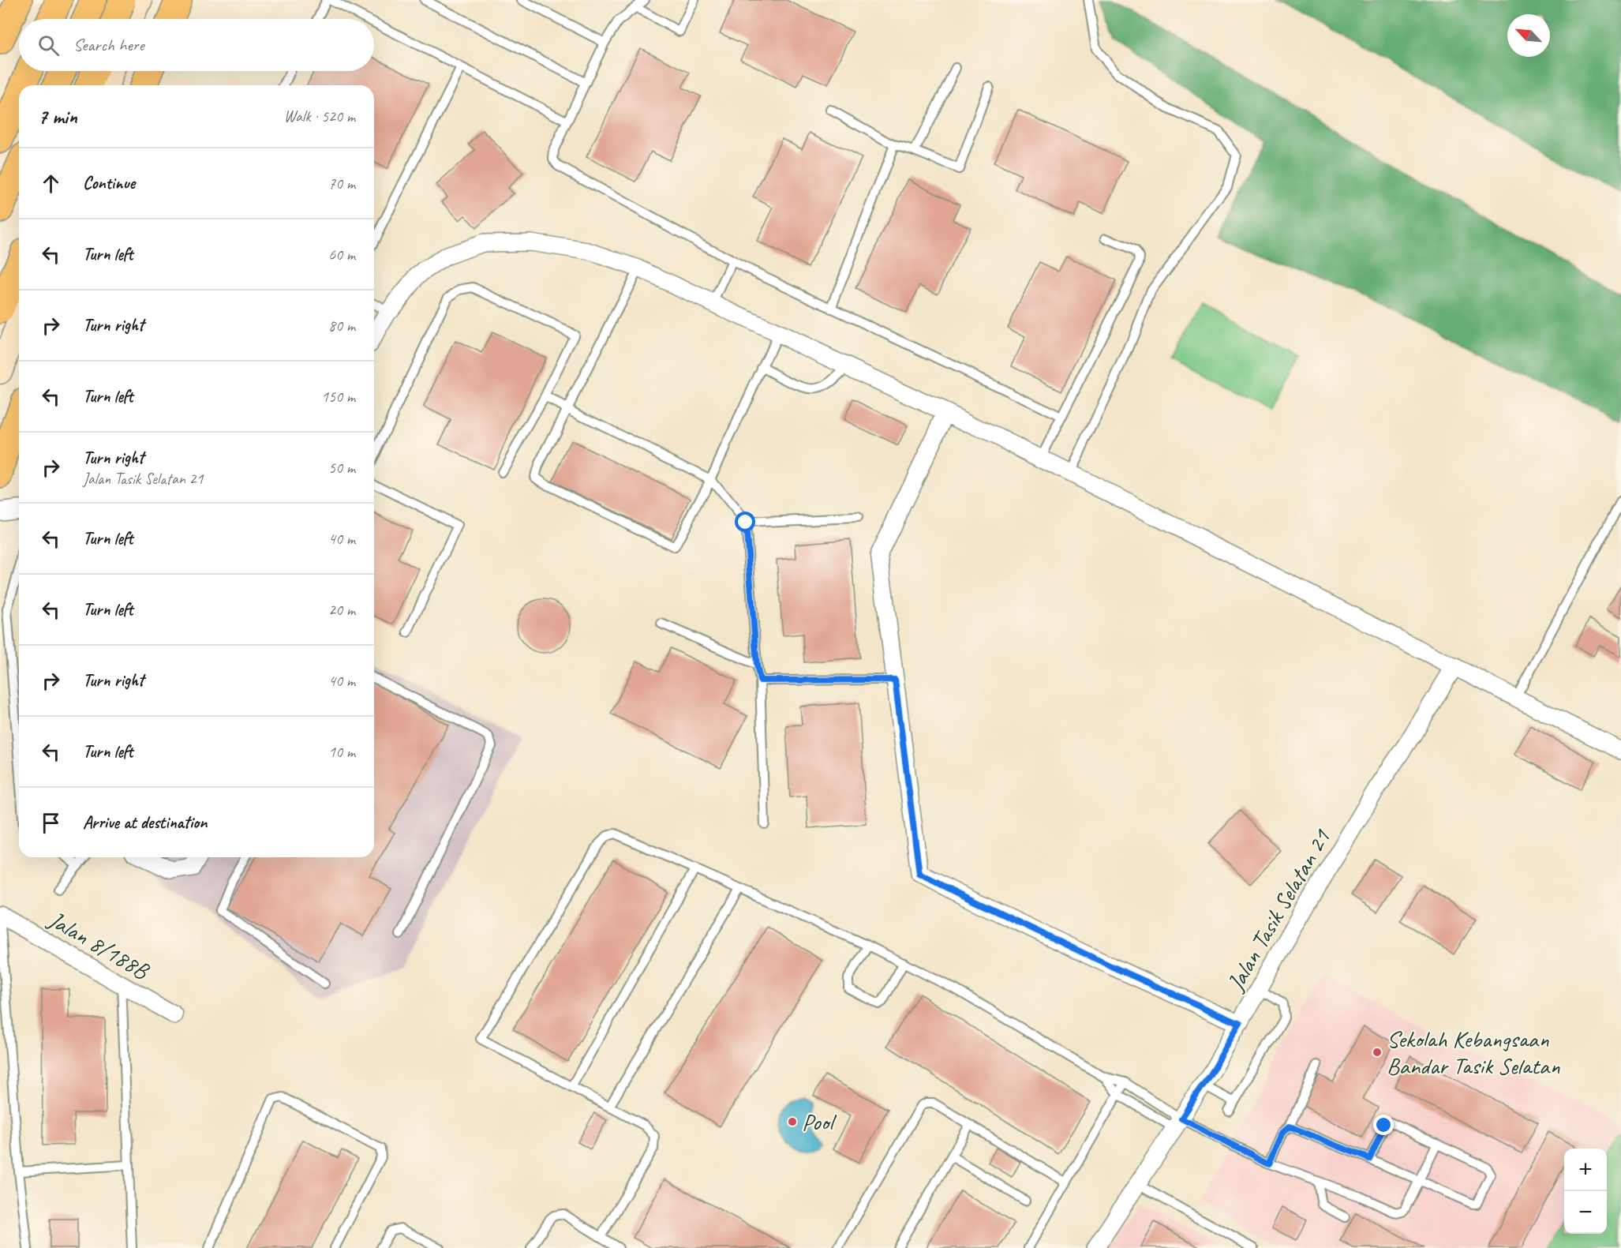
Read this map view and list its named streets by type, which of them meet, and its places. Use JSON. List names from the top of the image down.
{
  "streets": {
    "street": ["Jalan Tasik Selatan 21", "Jalan 8/188B"]
  },
  "places": ["Sekolah Kebangsaan Bandar Tasik Selatan", "Pool"],
  "north": "top left",
  "page": {
    "search": "Search here",
    "heading": ["7 min", "Walk · 520 m"],
    "list": [
      ["Continue", "70 m"],
      ["Turn left", "60 m"],
      ["Turn right", "80 m"],
      ["Turn left", "150 m"],
      ["Turn right", "Jalan Tasik Selatan 21", "50 m"],
      ["Turn left", "40 m"],
      ["Turn left", "20 m"],
      ["Turn right", "40 m"],
      ["Turn left", "10 m"],
      "Arrive at destination"
    ],
    "map_buttons": ["+", "−"]
  }
}
